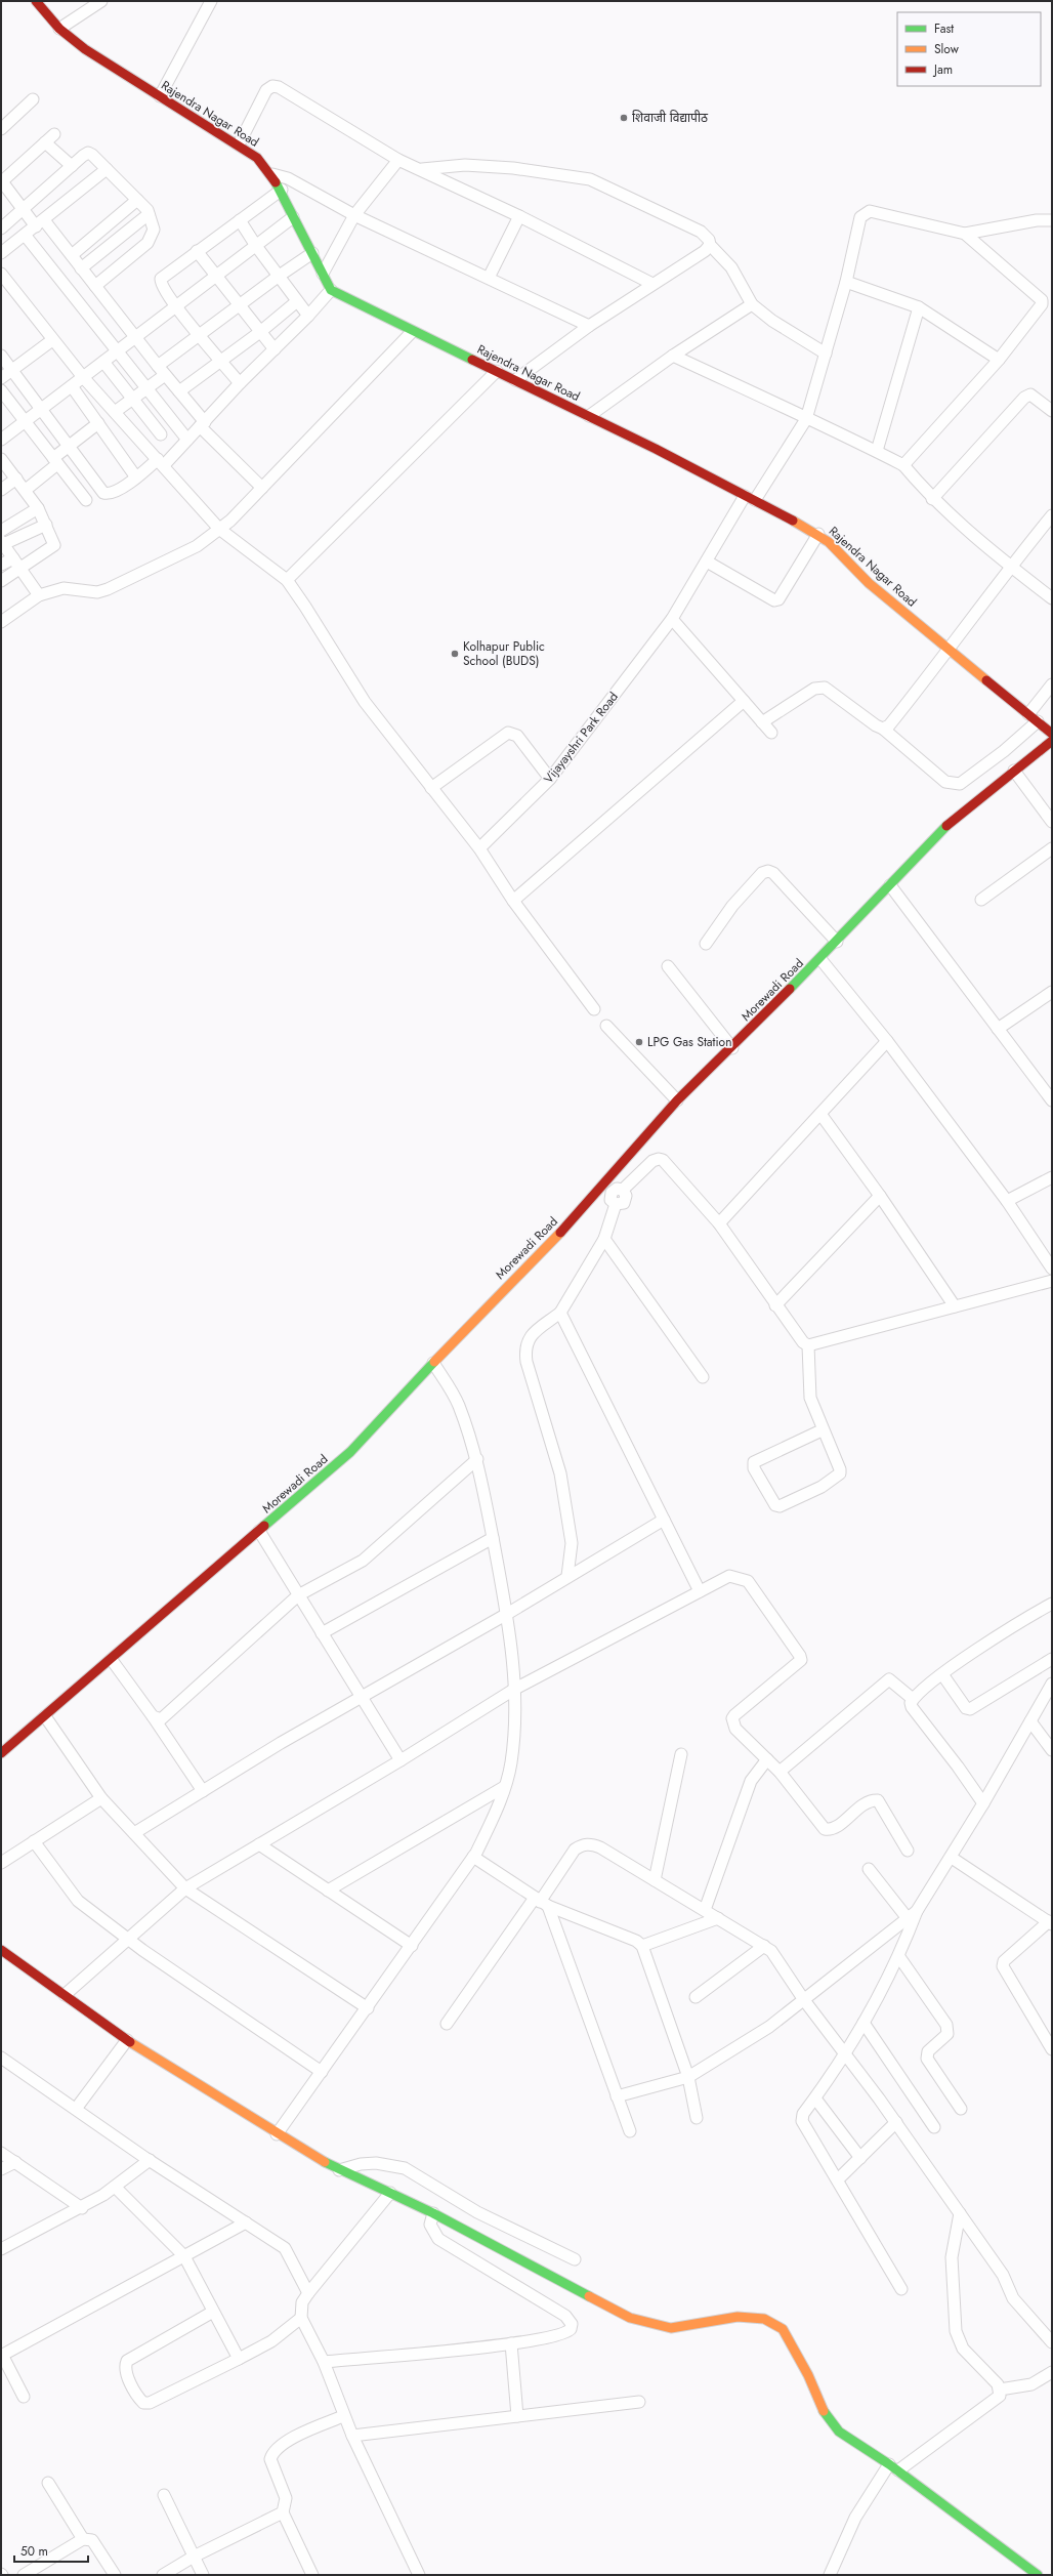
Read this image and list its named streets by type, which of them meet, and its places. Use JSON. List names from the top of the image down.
{
  "streets": {
    "street": ["Rajendra Nagar Road", "Vijayayshri Park Road", "Morewadi Road"]
  },
  "crossings": [
    ["Rajendra Nagar Road", "Vijayayshri Park Road"]
  ],
  "places": ["शिवाजी विद्यापीठ", "Kolhapur Public School (BUDS)", "LPG Gas Station"],
  "legend": ["Fast", "Slow", "Jam"],
  "scale_bar": "50 m"
}
